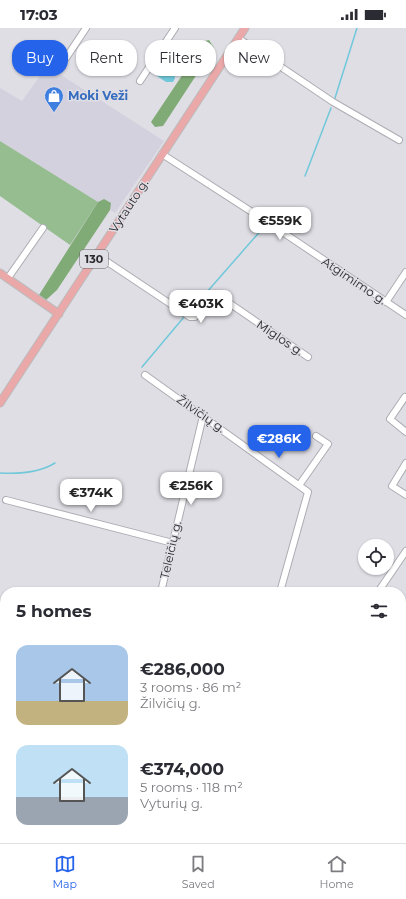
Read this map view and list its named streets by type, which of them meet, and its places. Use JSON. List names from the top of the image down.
{
  "streets": {
    "main road": ["Vytauto g.", "130"],
    "street": [
      "Atgimimo g.",
      "Miglos g.",
      "Žilvičių g.",
      "Teleičių g."
    ]
  },
  "crossings": [
    ["Vytauto g.", "Atgimimo g."],
    ["Vytauto g.", "Miglos g."],
    ["Žilvičių g.", "Teleičių g."]
  ],
  "places": {
    "shop": ["Moki Veži"]
  },
  "page": {
    "status": "17:03",
    "chip": [
      "Buy",
      "Rent",
      "Filters",
      "New"
    ],
    "price": [
      "€559K",
      "€403K",
      "€286K",
      "€256K",
      "€374K"
    ],
    "heading": "5 homes",
    "list": [
      {
        "name": "€286,000",
        "note": "3 rooms · 86 m² · Žilvičių g."
      },
      {
        "name": "€374,000",
        "note": "5 rooms · 118 m² · Vyturių g."
      }
    ],
    "tabs": ["Map", "Saved", "Home"]
  }
}
